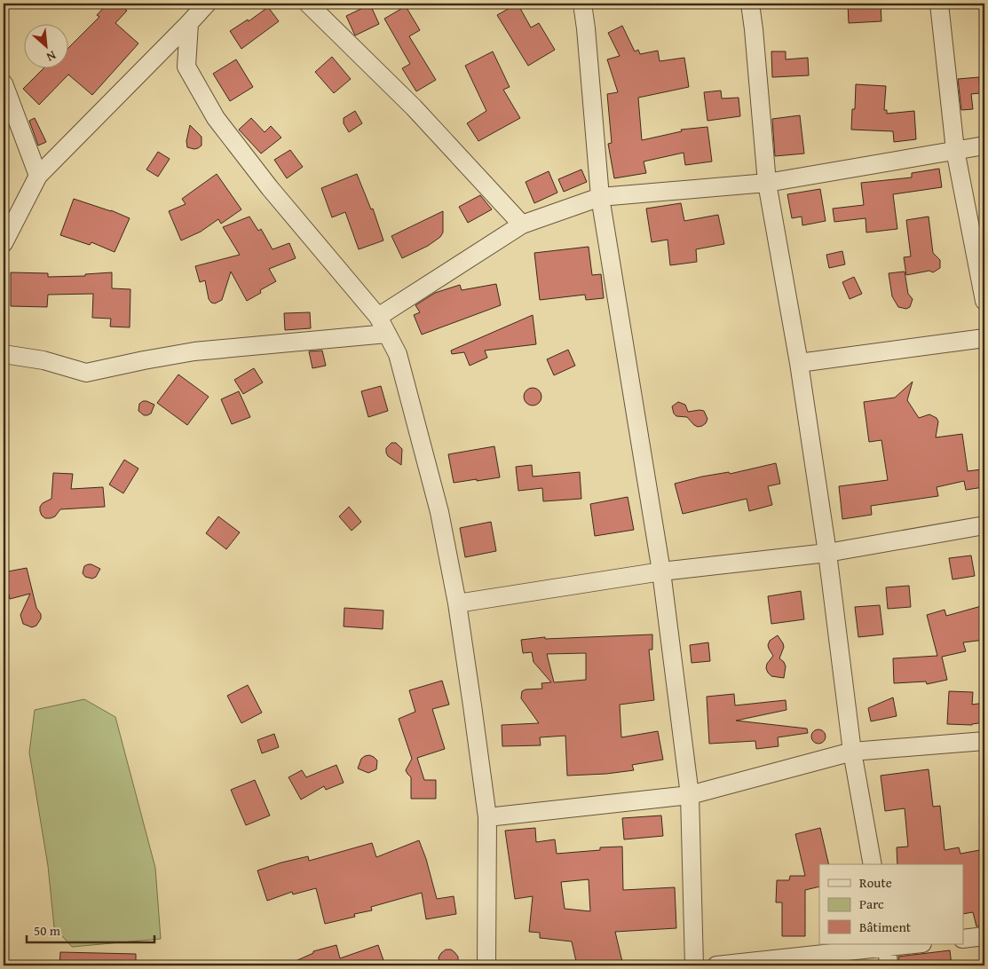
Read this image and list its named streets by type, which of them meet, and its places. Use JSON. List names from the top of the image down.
{
  "legend": ["Route", "Parc", "Bâtiment"],
  "scale_bar": "50 m",
  "north": "bottom right"
}
